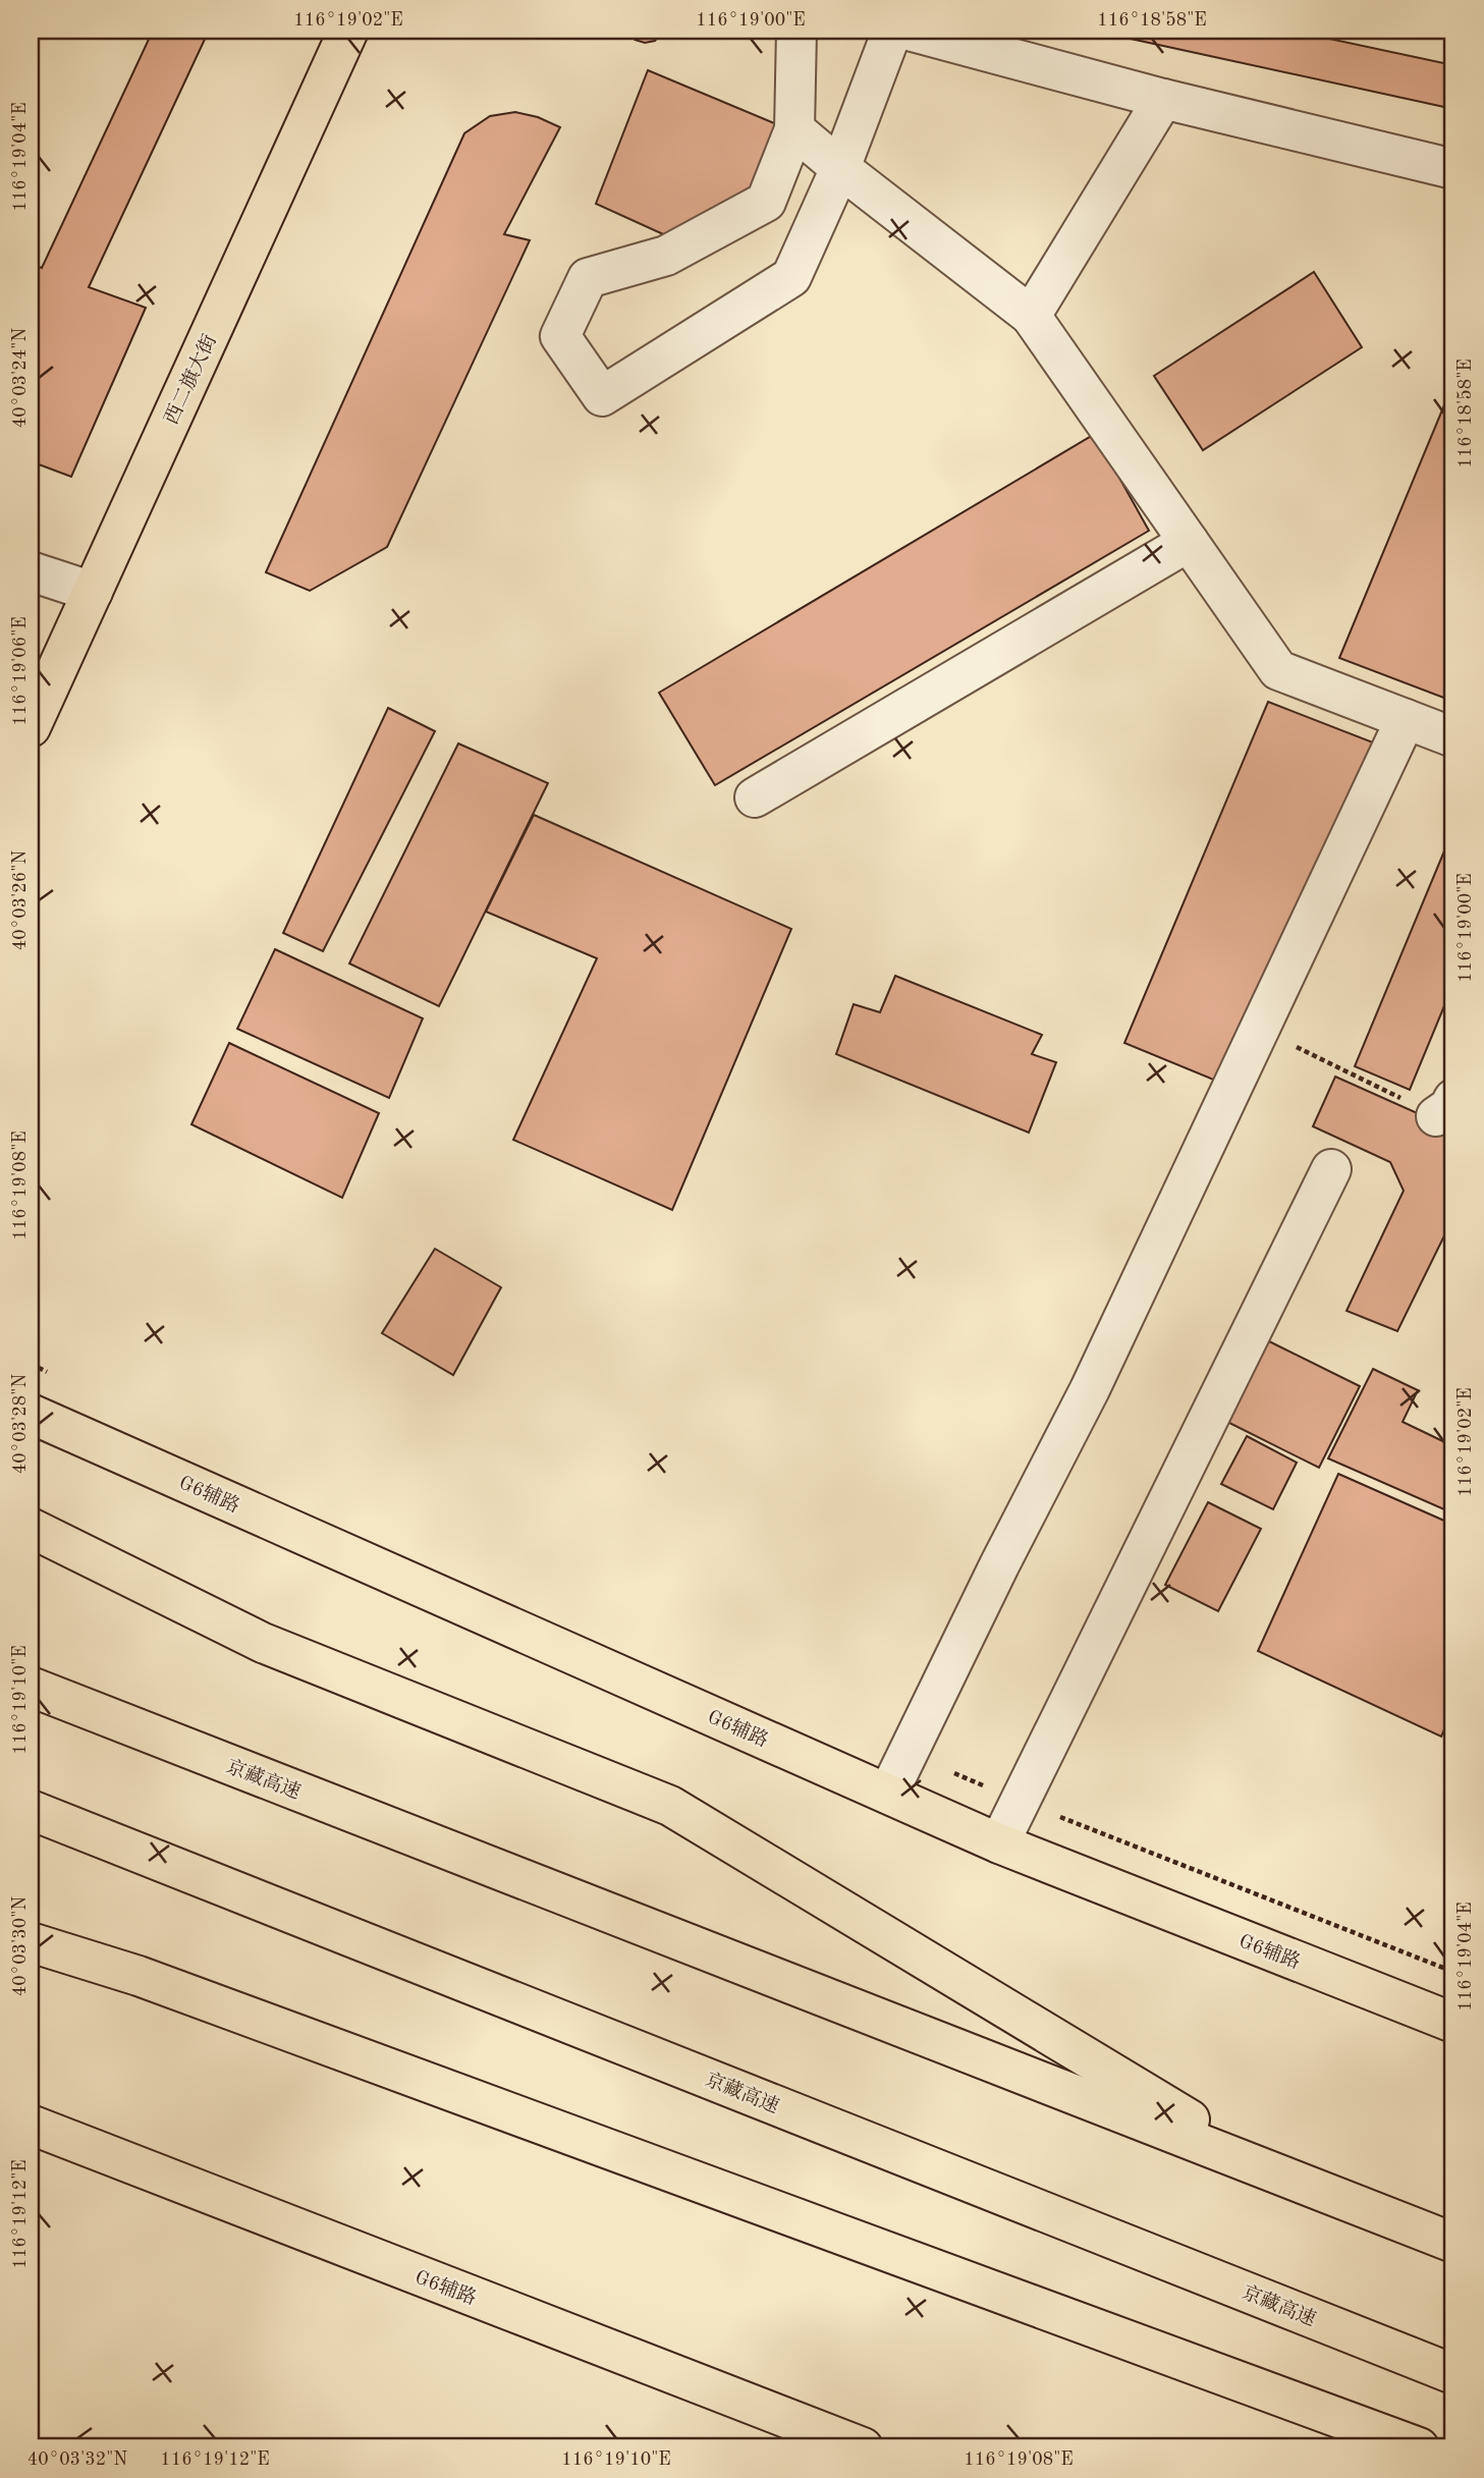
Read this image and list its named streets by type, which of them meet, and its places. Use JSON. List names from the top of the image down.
{
  "streets": {
    "main road": ["西二旗大街", "G6辅路", "京藏高速"]
  },
  "coordinates": [
    "116°19'02\"E",
    "116°19'00\"E",
    "116°18'58\"E",
    "116°19'04\"E",
    "40°03'24\"N",
    "116°19'06\"E",
    "40°03'26\"N",
    "116°19'08\"E",
    "40°03'28\"N",
    "116°19'10\"E",
    "40°03'30\"N",
    "116°19'12\"E",
    "40°03'32\"N"
  ]
}
